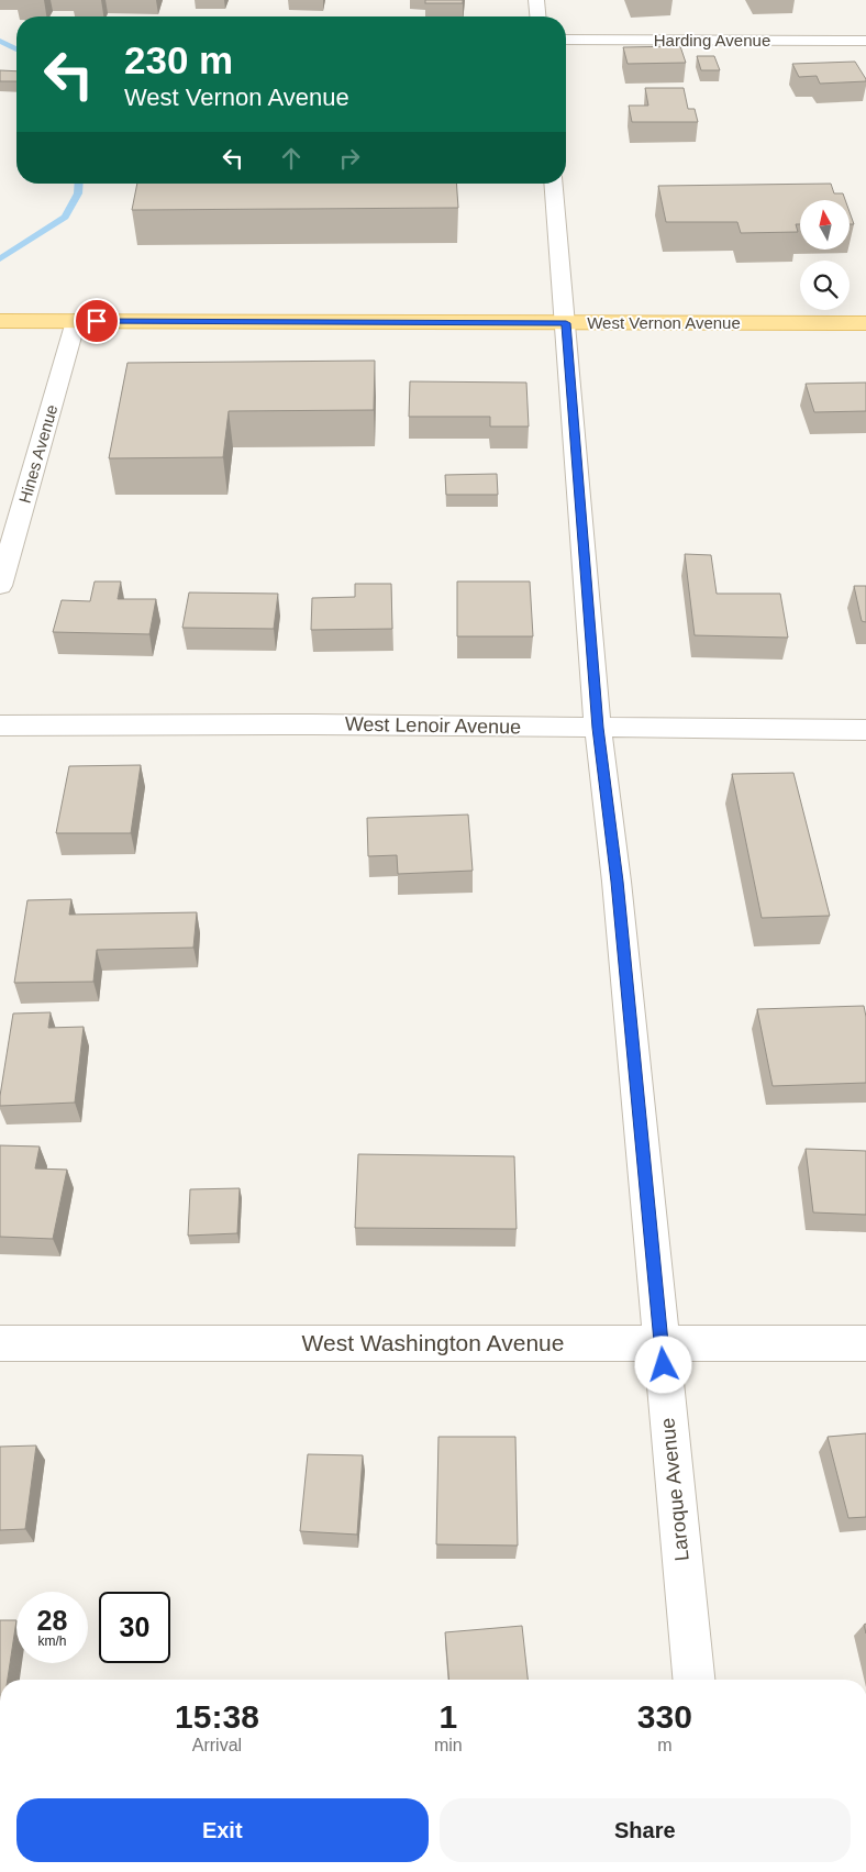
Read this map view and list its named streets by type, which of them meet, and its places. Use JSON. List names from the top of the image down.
{
  "streets": {
    "main road": ["West Vernon Avenue"],
    "street": [
      "Harding Avenue",
      "Hines Avenue",
      "West Lenoir Avenue",
      "West Washington Avenue",
      "Laroque Avenue"
    ]
  },
  "crossings": [
    ["West Vernon Avenue", "Hines Avenue"],
    ["West Vernon Avenue", "Laroque Avenue"],
    ["West Lenoir Avenue", "Laroque Avenue"],
    ["West Washington Avenue", "Laroque Avenue"]
  ],
  "north": "top",
  "page": {
    "turn": ["230 m", "West Vernon Avenue"],
    "speed": "28 km/h",
    "limit": "30",
    "eta": [
      "15:38",
      "Arrival",
      "1",
      "min",
      "330",
      "m"
    ],
    "buttons": ["Exit", "Share"]
  }
}
